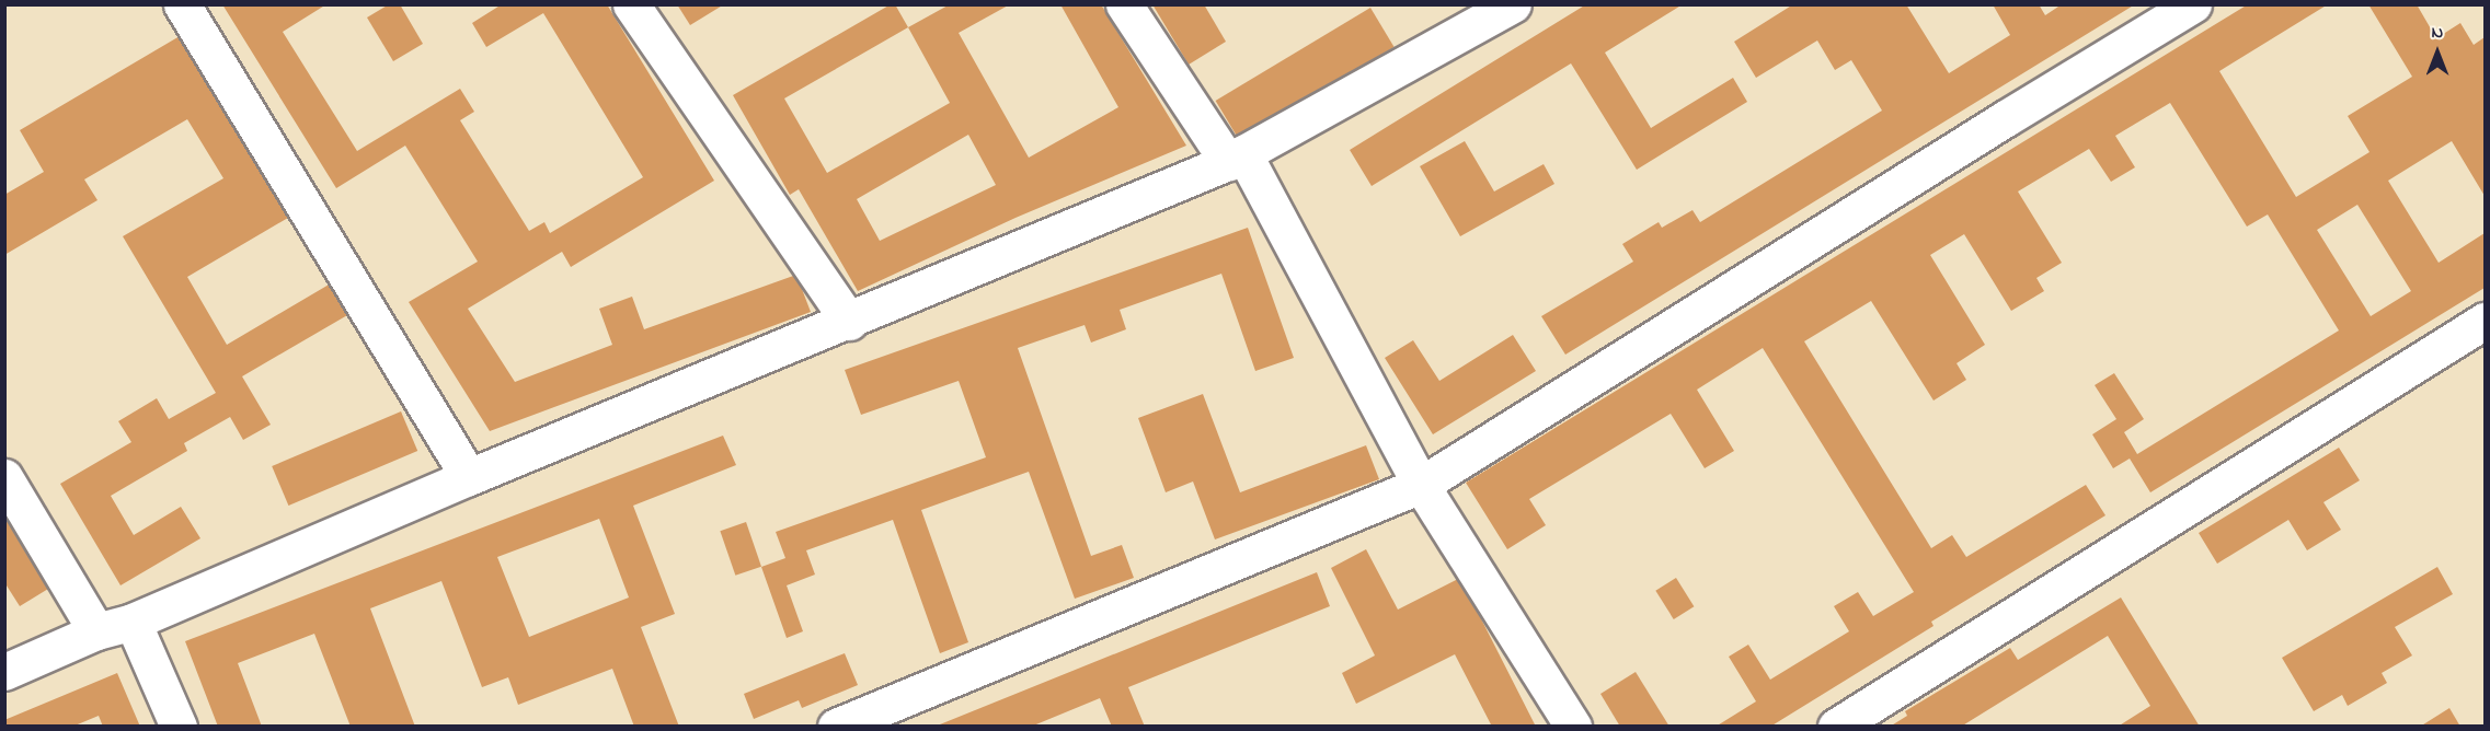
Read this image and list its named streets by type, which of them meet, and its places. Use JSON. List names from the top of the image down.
{
  "north": "top"
}
